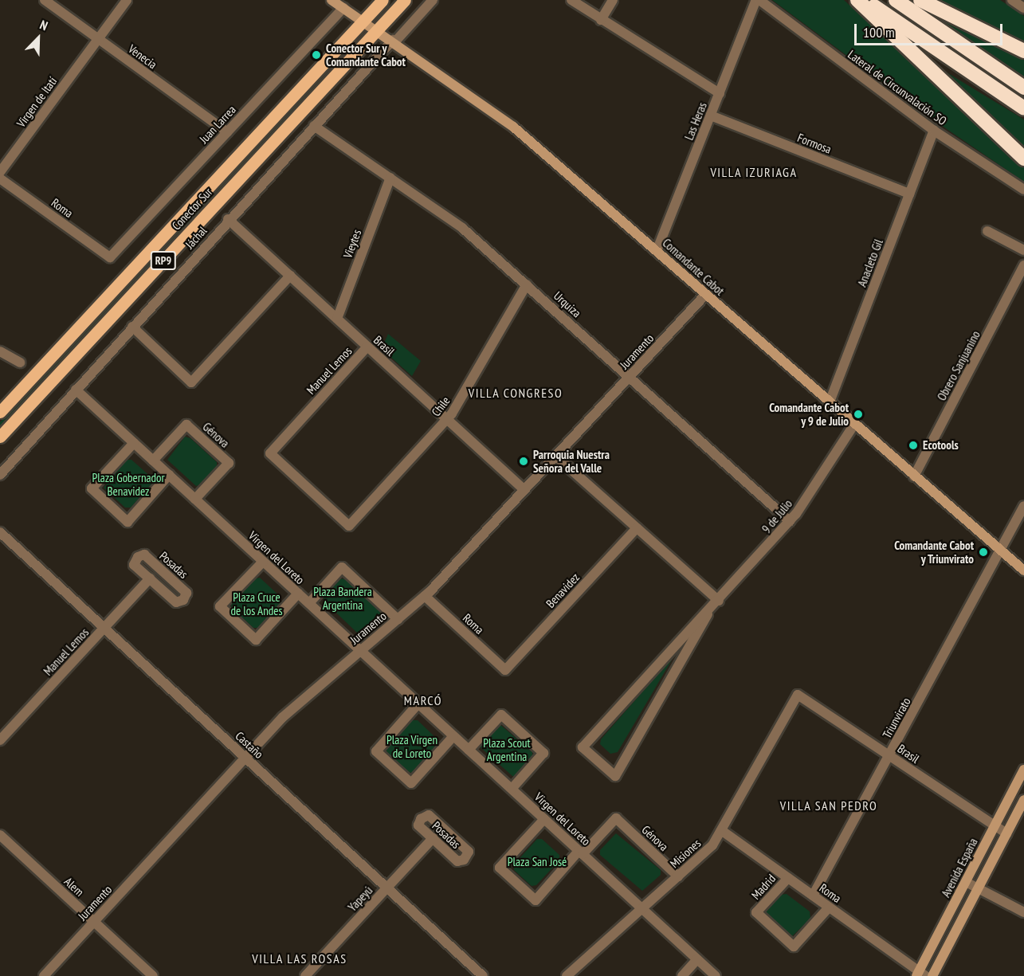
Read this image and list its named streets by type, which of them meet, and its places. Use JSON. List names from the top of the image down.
{
  "streets": {
    "main road": [
      "Conector Sur",
      "RP9",
      "Comandante Cabot",
      "Avenida España"
    ],
    "street": [
      "Venecia",
      "Lateral de Circunvalación SO",
      "Virgen de Itatí",
      "Las Heras",
      "Juan Larrea",
      "Formosa",
      "Roma",
      "Jáchal",
      "Vieytes",
      "Anacleto Gil",
      "Urquiza",
      "Brasil",
      "Juramento",
      "Obrero Sanjuanino",
      "Manuel Lemos",
      "Chile",
      "Génova",
      "9 de Julio",
      "Virgen del Loreto",
      "Posadas",
      "Benavidez",
      "Triunvirato",
      "Castaño",
      "Misiones",
      "Alem",
      "Madrid",
      "Yapeyú"
    ]
  },
  "crossings": [
    ["Venecia", "Virgen de Itatí"],
    ["Venecia", "Juan Larrea"],
    ["Lateral de Circunvalación SO", "Las Heras"],
    ["Lateral de Circunvalación SO", "Anacleto Gil"],
    ["Las Heras", "Formosa"],
    ["Las Heras", "Comandante Cabot"],
    ["Juan Larrea", "Roma"],
    ["Juan Larrea", "Comandante Cabot"],
    ["Formosa", "Anacleto Gil"],
    ["Roma", "Juramento"],
    ["Roma", "Benavidez"],
    ["Roma", "Triunvirato"],
    ["Roma", "Misiones"],
    ["Roma", "Avenida España"],
    ["Roma", "Madrid"],
    ["Conector Sur", "Comandante Cabot"],
    ["Jáchal", "Comandante Cabot"],
    ["Jáchal", "Urquiza"],
    ["Jáchal", "Brasil"],
    ["Jáchal", "Virgen del Loreto"],
    ["Vieytes", "Urquiza"],
    ["Vieytes", "Brasil"],
    ["Anacleto Gil", "Comandante Cabot"],
    ["Comandante Cabot", "Juramento"],
    ["Comandante Cabot", "Obrero Sanjuanino"],
    ["Comandante Cabot", "9 de Julio"],
    ["Comandante Cabot", "Triunvirato"],
    ["Urquiza", "Juramento"],
    ["Urquiza", "Chile"],
    ["Urquiza", "9 de Julio"],
    ["Brasil", "Juramento"],
    ["Brasil", "Manuel Lemos"],
    ["Brasil", "Chile"],
    ["Brasil", "Triunvirato"],
    ["Brasil", "Misiones"],
    ["Brasil", "Avenida España"],
    ["Juramento", "Virgen del Loreto"],
    ["Juramento", "Castaño"],
    ["Juramento", "Alem"],
    ["Manuel Lemos", "Chile"],
    ["Manuel Lemos", "Posadas"],
    ["Manuel Lemos", "Castaño"],
    ["Génova", "Virgen del Loreto"],
    ["Génova", "Misiones"],
    ["Virgen del Loreto", "Misiones"],
    ["Posadas", "Yapeyú"],
    ["Castaño", "Yapeyú"]
  ],
  "districts": [
    "VILLA IZURIAGA",
    "VILLA CONGRESO",
    "MARCÓ",
    "VILLA SAN PEDRO",
    "VILLA LAS ROSAS"
  ],
  "parks": [
    "Plaza Gobernador Benavidez",
    "Plaza Bandera Argentina",
    "Plaza Cruce de los Andes",
    "Plaza Virgen de Loreto",
    "Plaza Scout Argentina",
    "Plaza San José"
  ],
  "places": [
    "Conector Sur y Comandante Cabot",
    "Comandante Cabot y 9 de Julio",
    "Ecotools",
    "Parroquia Nuestra Señora del Valle",
    "Comandante Cabot y Triunvirato"
  ],
  "scale_bar": "100 m",
  "north": "top right"
}
